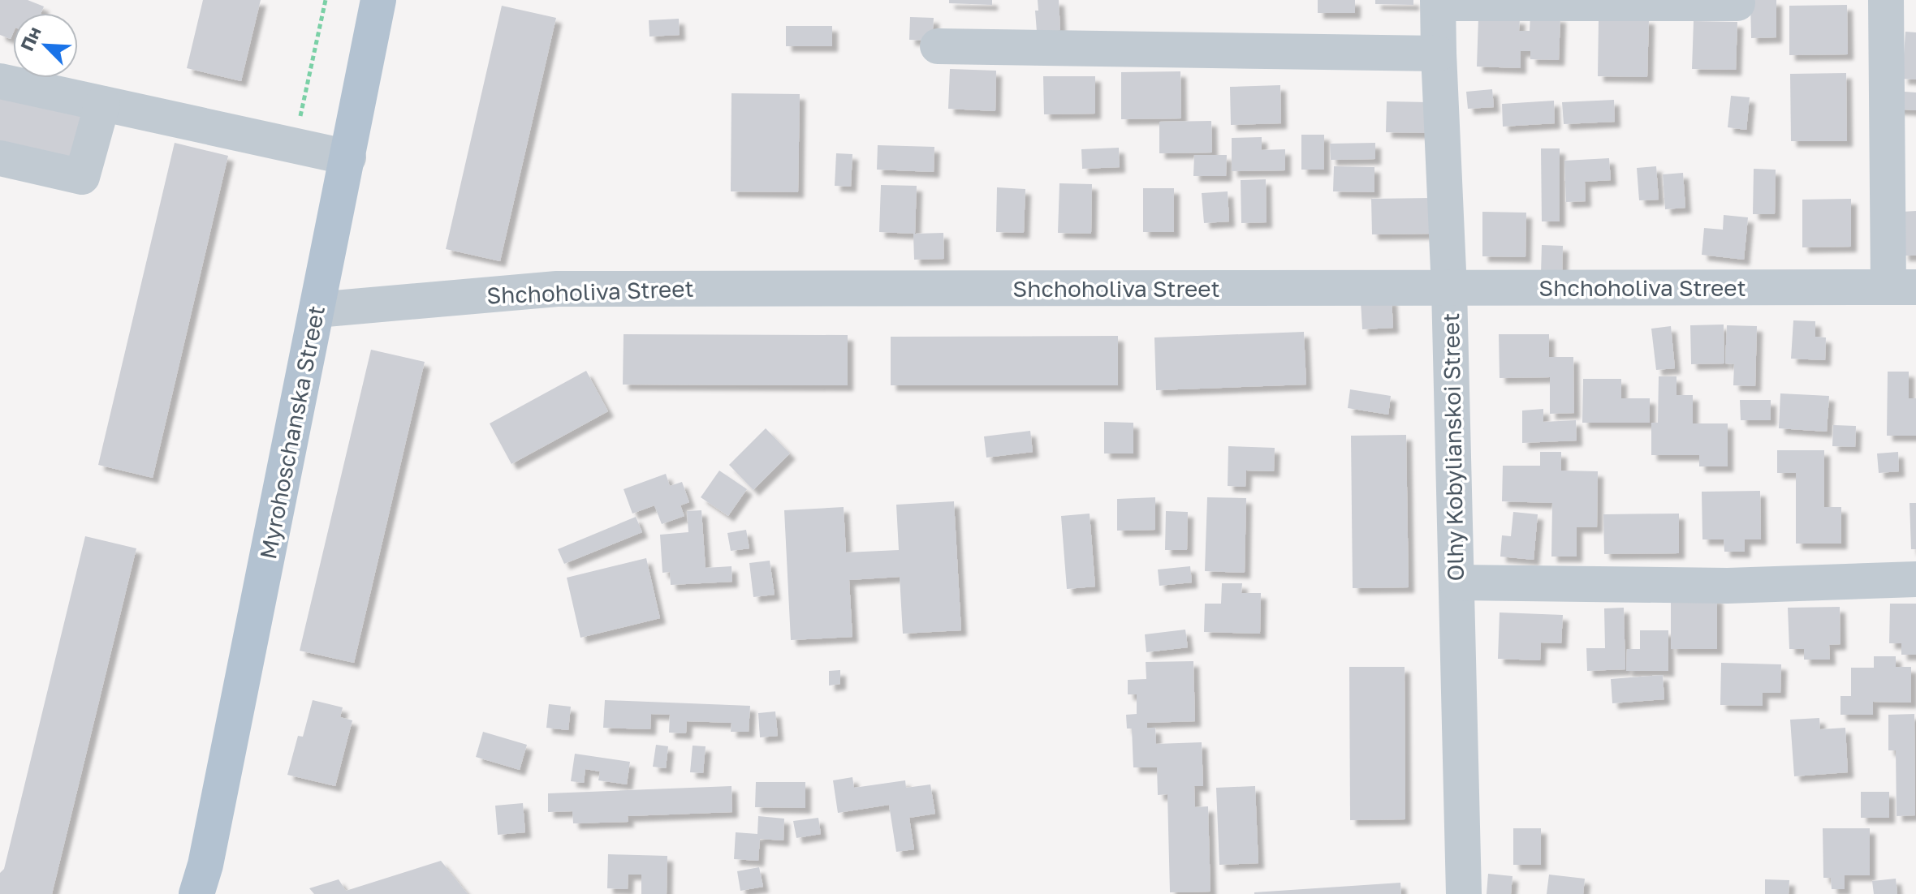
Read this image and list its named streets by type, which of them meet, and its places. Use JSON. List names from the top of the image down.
{
  "streets": {
    "main road": ["Myrohoschanska Street"],
    "street": ["Shchoholiva Street", "Olhy Kobylianskoi Street"]
  },
  "crossings": [
    ["Shchoholiva Street", "Myrohoschanska Street"],
    ["Shchoholiva Street", "Olhy Kobylianskoi Street"]
  ],
  "north": "top left"
}
